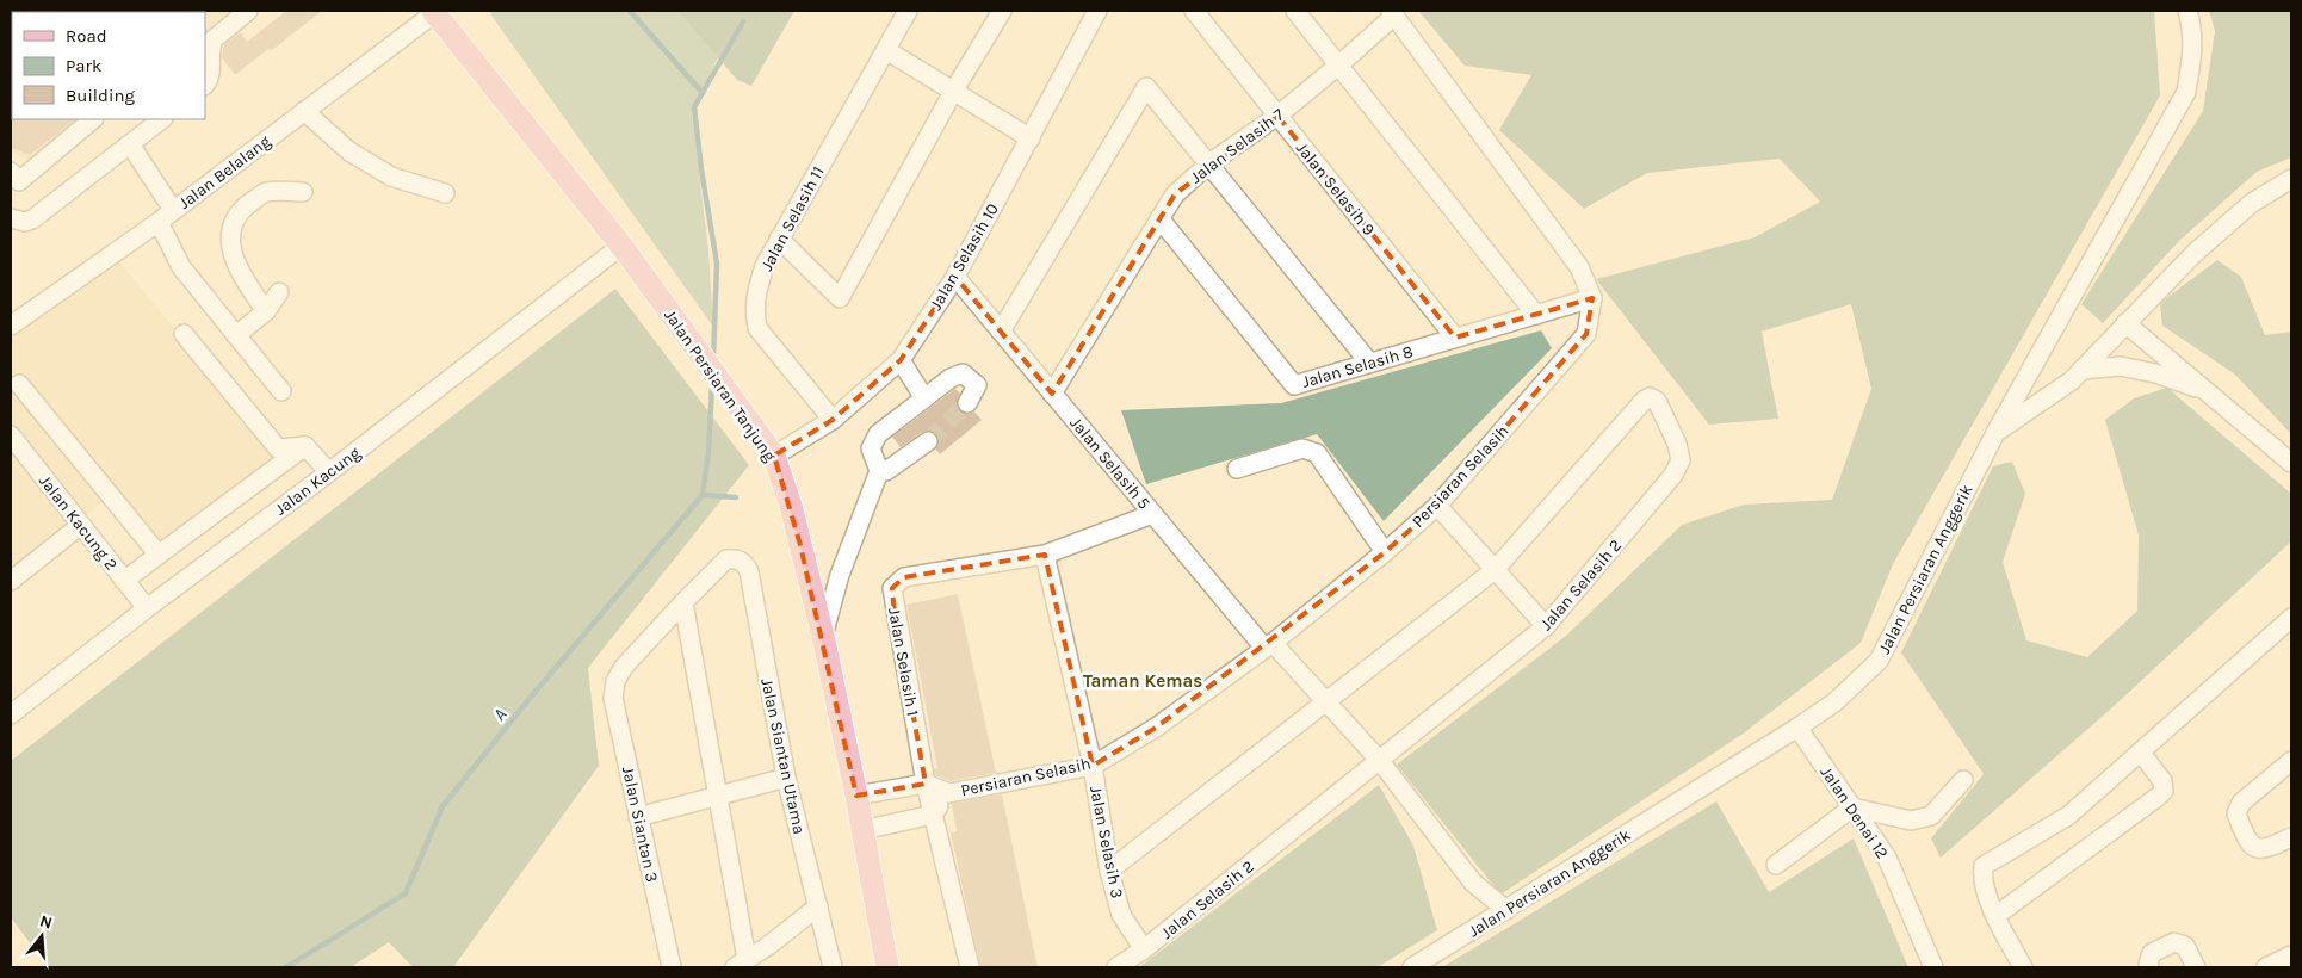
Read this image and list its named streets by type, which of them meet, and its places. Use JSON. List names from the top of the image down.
{
  "streets": {
    "main road": ["Jalan Persiaran Tanjung"],
    "street": [
      "Jalan Selasih 7",
      "Jalan Belalang",
      "Jalan Selasih 9",
      "Jalan Selasih 11",
      "Jalan Selasih 10",
      "Jalan Selasih 8",
      "Jalan Selasih 5",
      "Persiaran Selasih",
      "Jalan Kacung",
      "Jalan Kacung 2",
      "Jalan Persiaran Anggerik",
      "Jalan Selasih 2",
      "Jalan Selasih 1",
      "Jalan Siantan Utama",
      "Jalan Denai 12",
      "Jalan Siantan 3",
      "Jalan Selasih 3"
    ]
  },
  "crossings": [
    ["Jalan Selasih 7", "Jalan Selasih 9"],
    ["Jalan Selasih 7", "Jalan Selasih 8"],
    ["Jalan Selasih 7", "Jalan Selasih 5"],
    ["Jalan Belalang", "Jalan Persiaran Tanjung"],
    ["Jalan Selasih 9", "Jalan Selasih 8"],
    ["Jalan Selasih 11", "Jalan Selasih 10"],
    ["Jalan Selasih 10", "Jalan Persiaran Tanjung"],
    ["Jalan Selasih 10", "Jalan Selasih 5"],
    ["Jalan Selasih 8", "Persiaran Selasih"],
    ["Jalan Persiaran Tanjung", "Jalan Kacung"],
    ["Jalan Selasih 5", "Persiaran Selasih"],
    ["Jalan Selasih 5", "Jalan Selasih 2"],
    ["Jalan Selasih 5", "Jalan Selasih 1"],
    ["Persiaran Selasih", "Jalan Selasih 1"],
    ["Persiaran Selasih", "Jalan Selasih 3"],
    ["Jalan Kacung", "Jalan Kacung 2"],
    ["Jalan Persiaran Anggerik", "Jalan Denai 12"],
    ["Jalan Selasih 2", "Jalan Selasih 3"],
    ["Jalan Selasih 1", "Jalan Selasih 3"],
    ["Jalan Siantan Utama", "Jalan Siantan 3"]
  ],
  "districts": ["Taman Kemas"],
  "water": ["A"],
  "legend": ["Road", "Park", "Building"],
  "north": "top"
}
